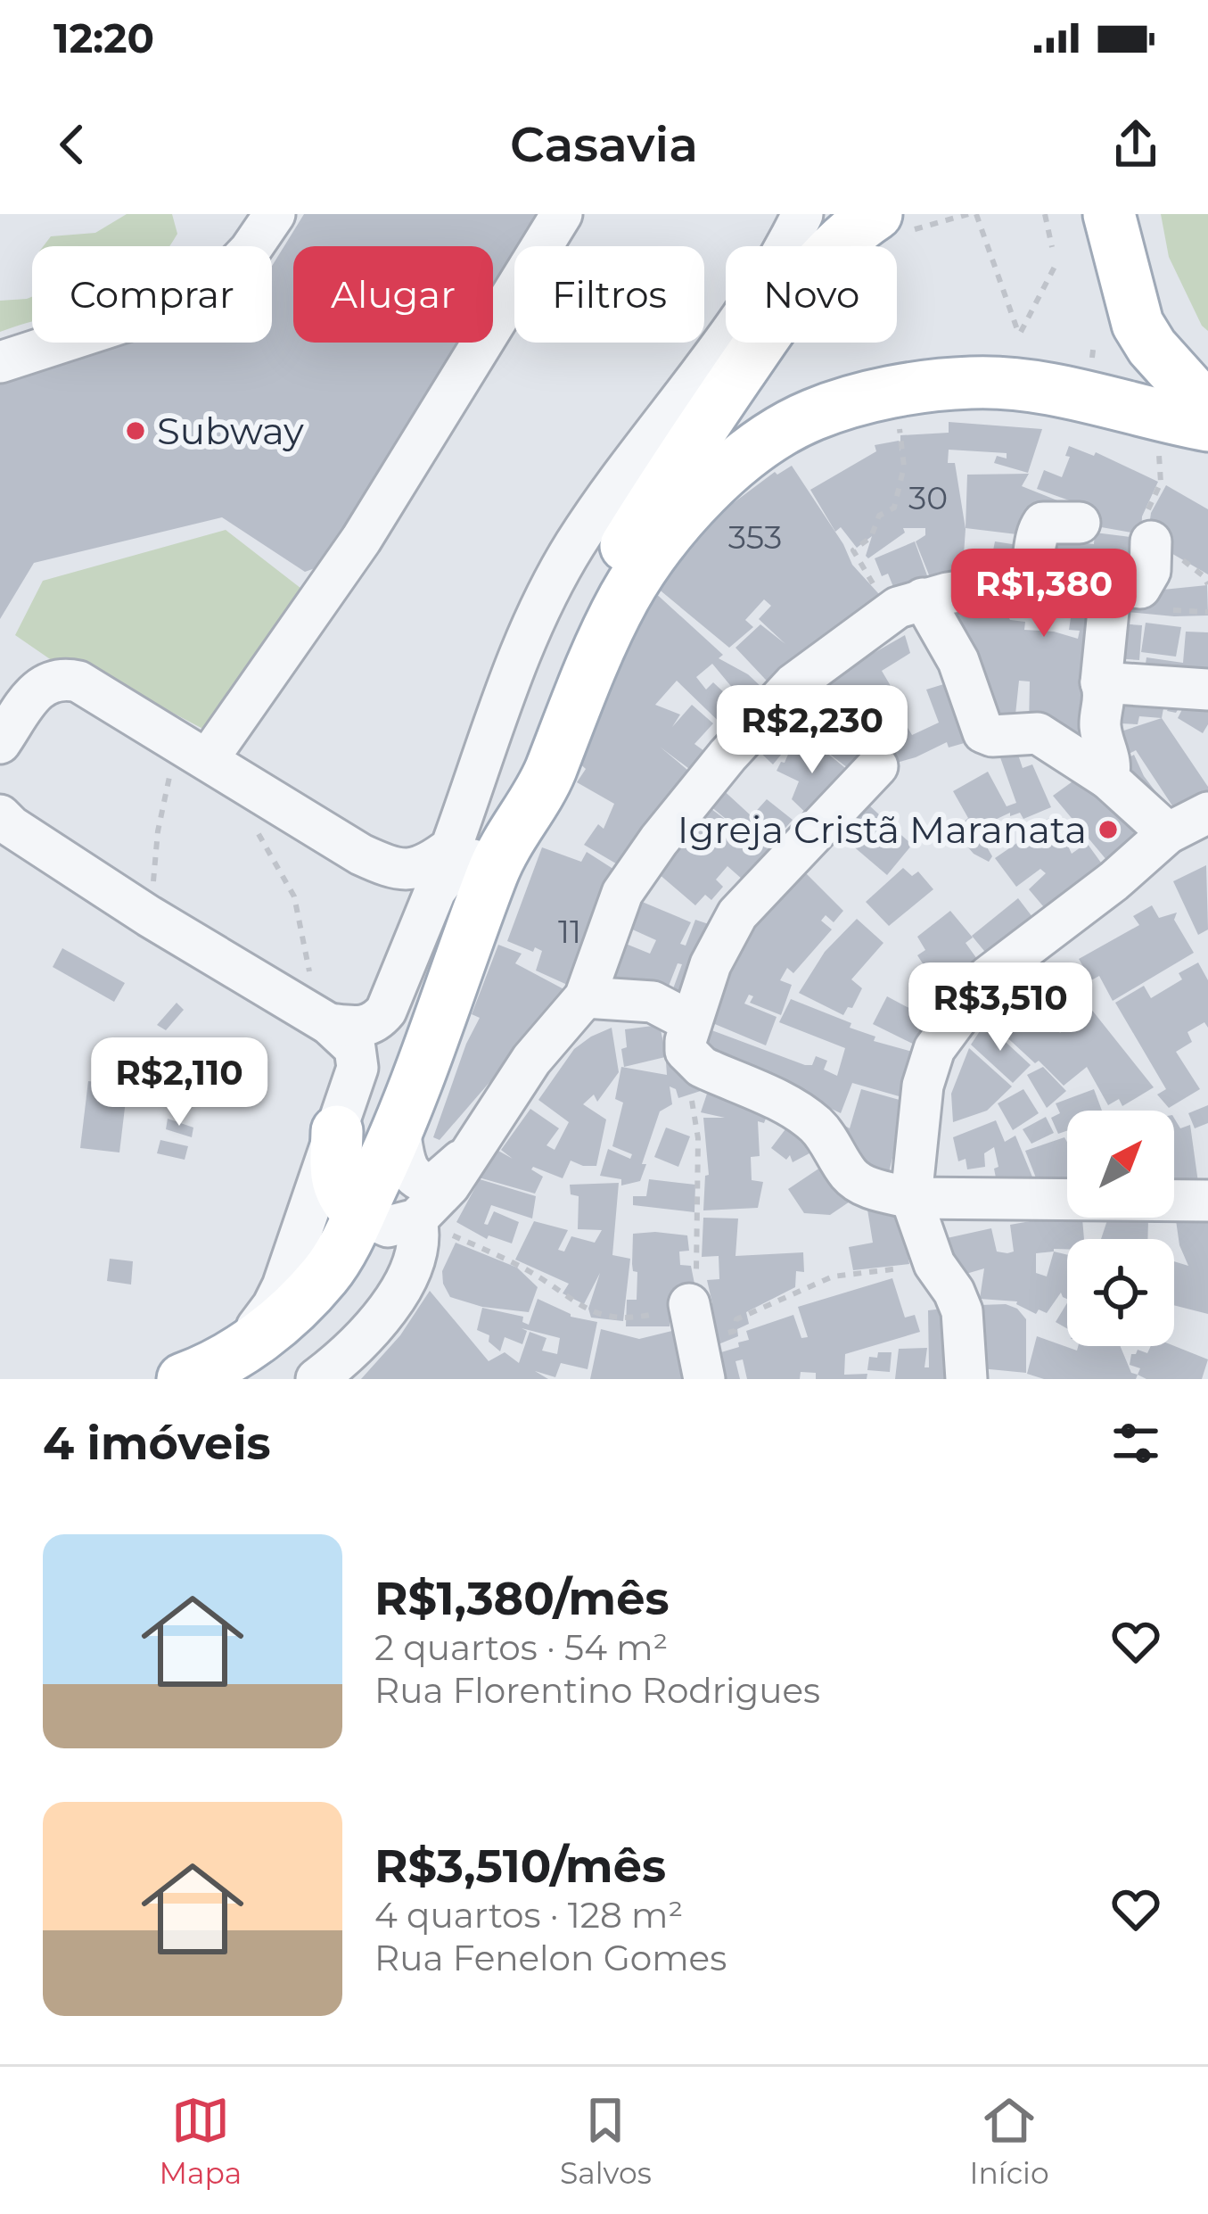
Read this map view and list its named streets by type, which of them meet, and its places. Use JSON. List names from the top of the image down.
{
  "places": ["Subway", "Igreja Cristã Maranata"],
  "house_numbers": ["30", "353", "11"],
  "north": "top right",
  "page": {
    "status": "12:20",
    "header": "Casavia",
    "chip": [
      "Comprar",
      "Alugar",
      "Filtros",
      "Novo"
    ],
    "price": [
      "R$1,380",
      "R$2,230",
      "R$3,510",
      "R$2,110"
    ],
    "heading": "4 imóveis",
    "list": [
      {
        "name": "R$1,380/mês",
        "note": "2 quartos · 54 m² · Rua Florentino Rodrigues"
      },
      {
        "name": "R$3,510/mês",
        "note": "4 quartos · 128 m² · Rua Fenelon Gomes"
      }
    ],
    "tabs": ["Mapa", "Salvos", "Início"]
  }
}
